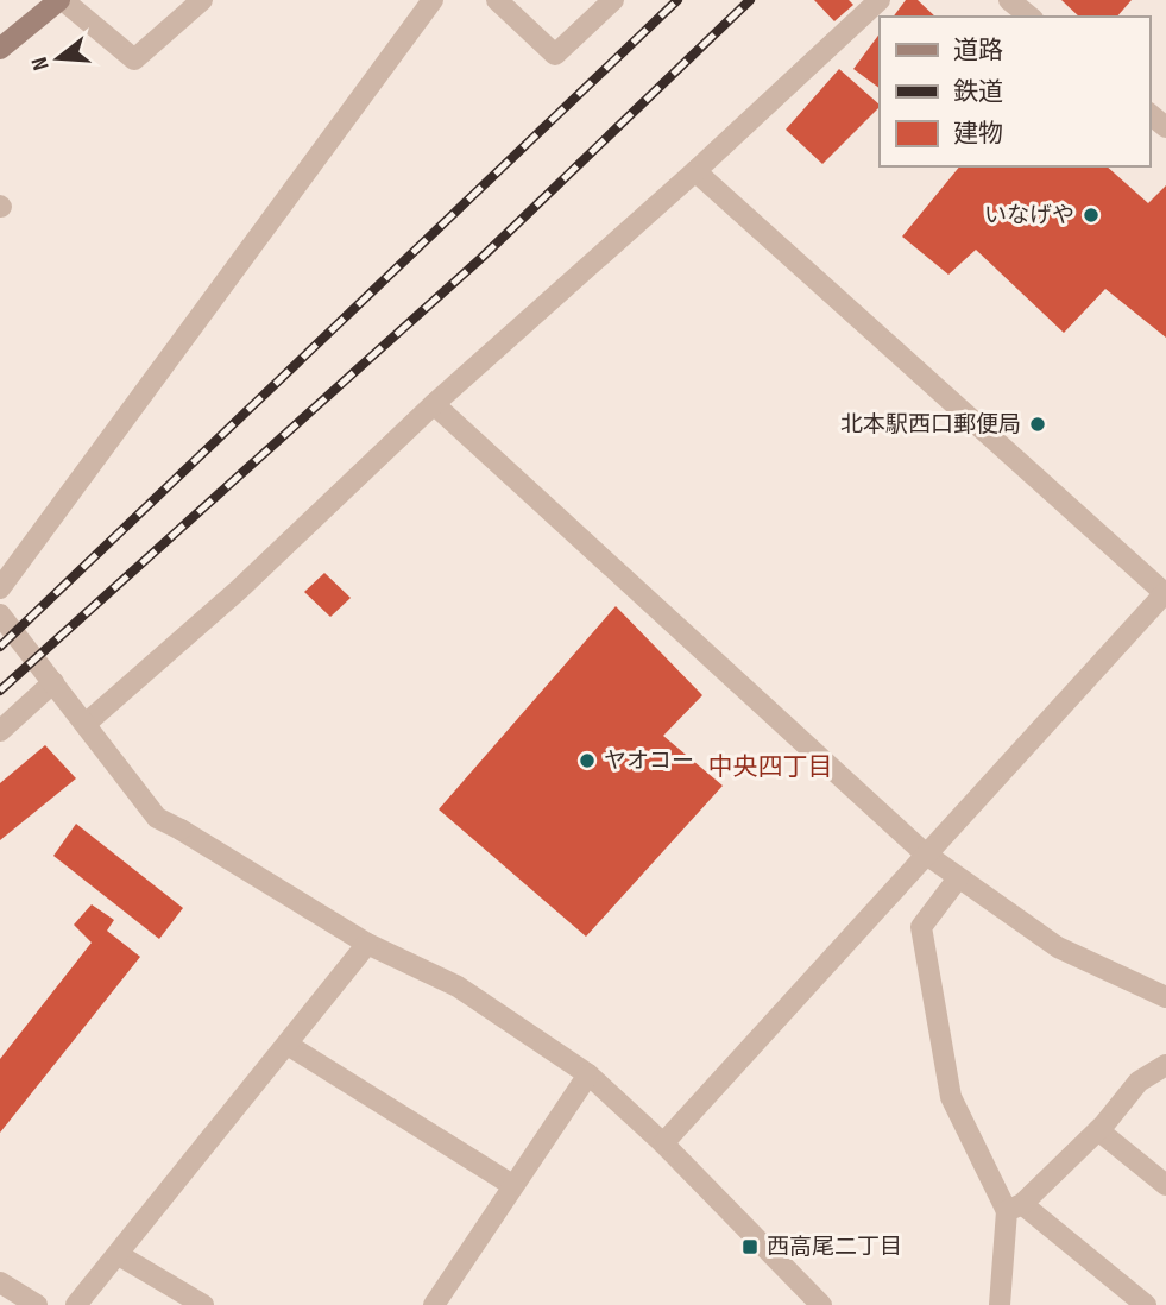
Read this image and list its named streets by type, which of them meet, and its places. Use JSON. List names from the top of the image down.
{
  "districts": ["中央四丁目"],
  "places": {
    "other": ["いなげや", "北本駅西口郵便局", "ヤオコー"],
    "transit": ["西高尾二丁目"]
  },
  "legend": ["道路", "鉄道", "建物"],
  "north": "left"
}
